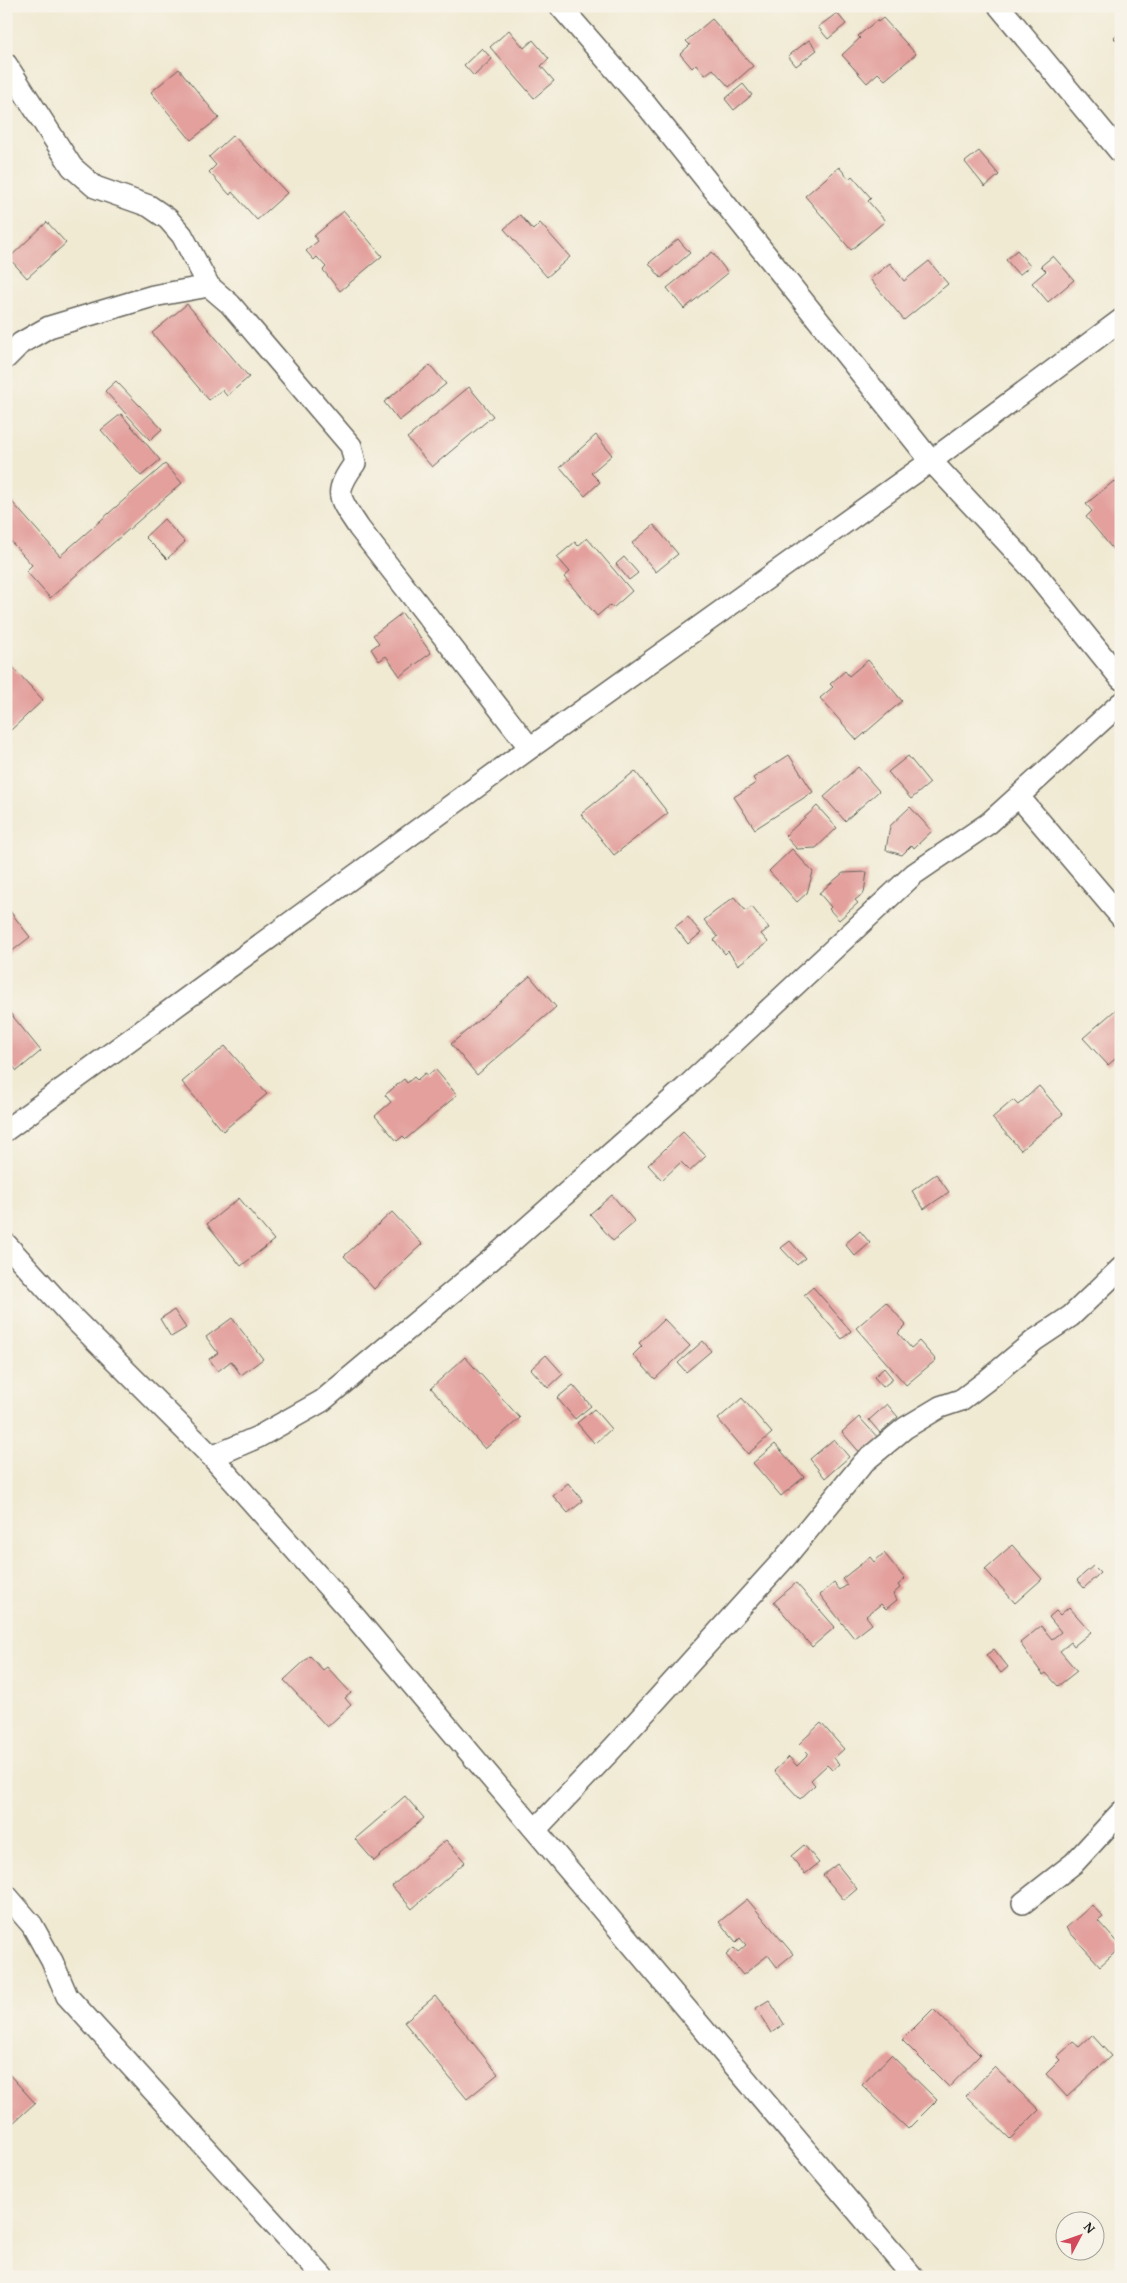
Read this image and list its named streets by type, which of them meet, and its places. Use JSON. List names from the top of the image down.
{
  "north": "top right"
}
